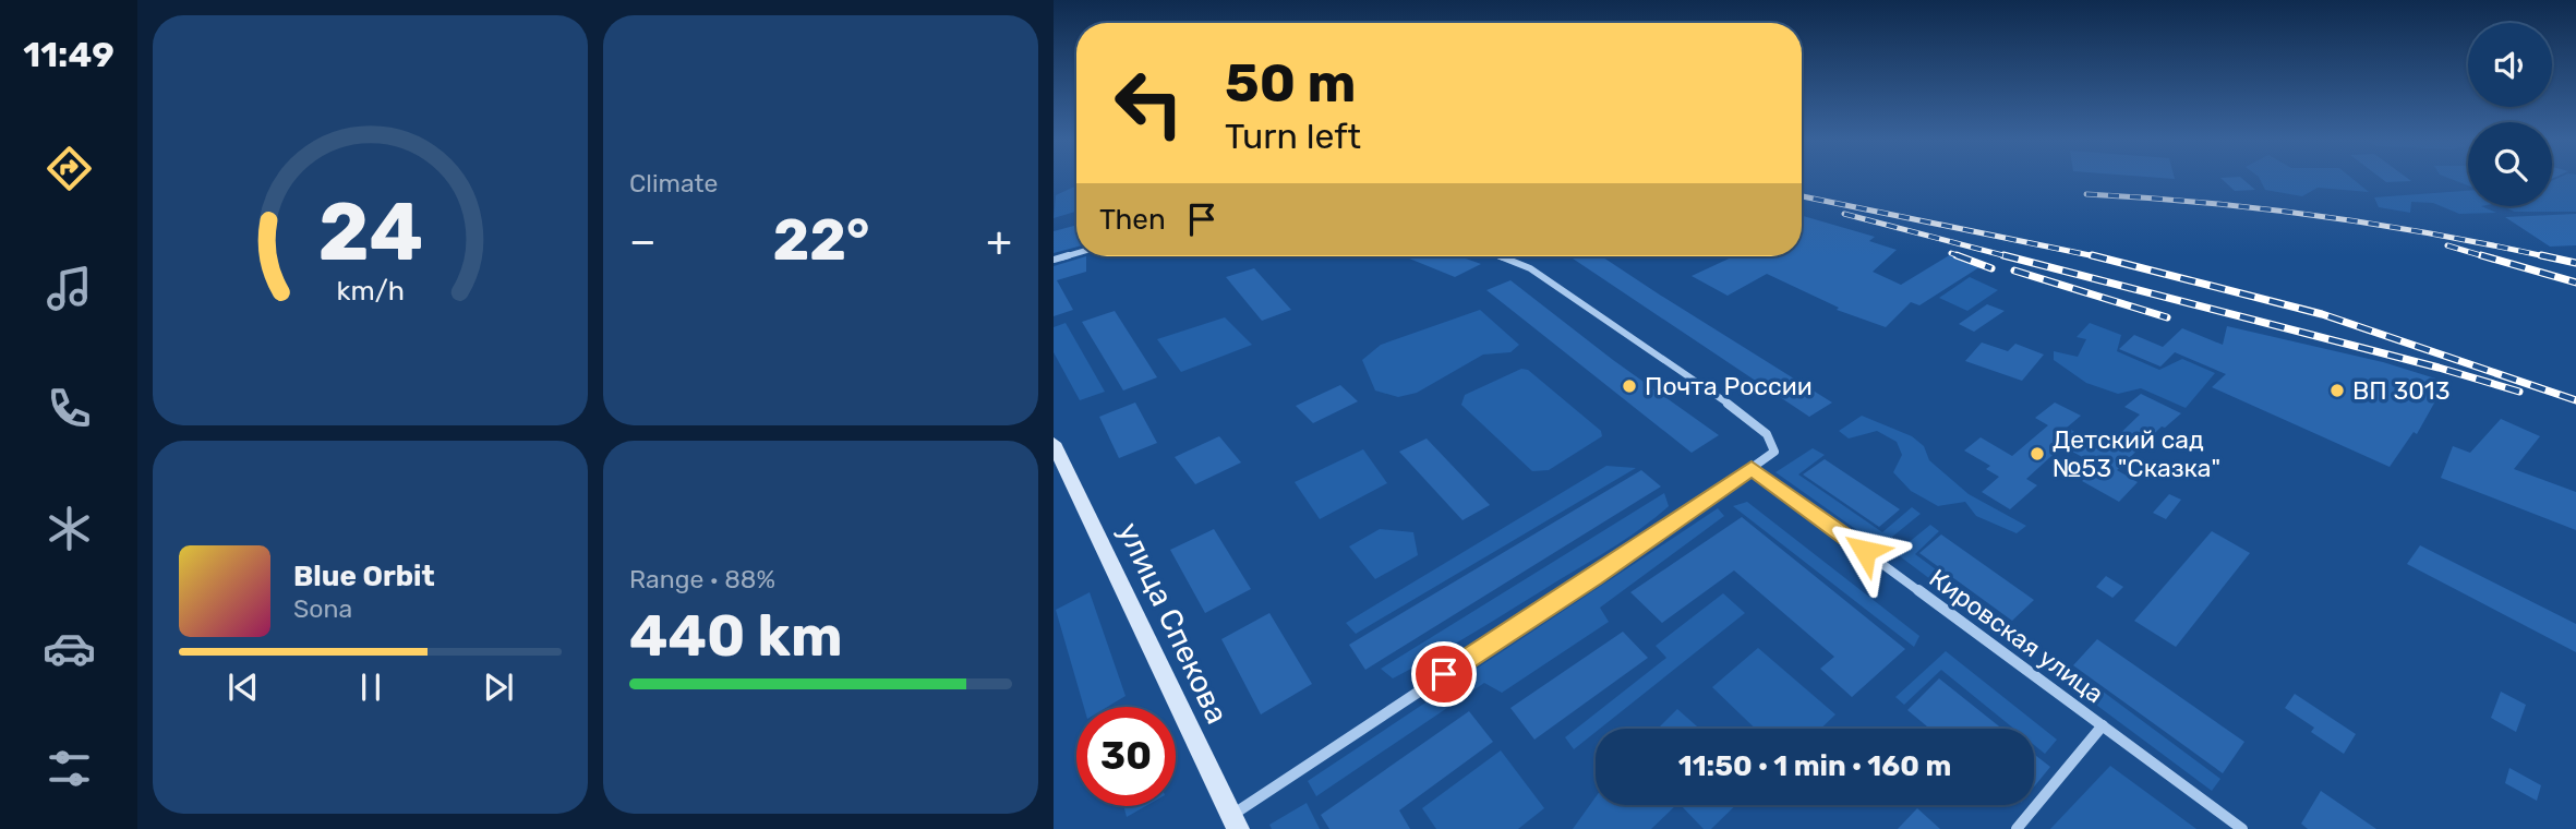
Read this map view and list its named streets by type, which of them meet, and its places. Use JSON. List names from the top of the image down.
{
  "streets": {
    "main road": ["улица Спекова"],
    "street": ["Кировская улица"]
  },
  "places": ["Почта России", "ВП 3013", "Детский сад №53 \"Сказка\""],
  "page": {
    "tabs": "11:49",
    "tile": [
      "Climate",
      ["Range · 88%", "440 km"]
    ],
    "turn": ["50 m", "Turn left"],
    "then": "Then",
    "heat": ["−", "22°", "+"],
    "song": ["Blue Orbit", "Sona"],
    "limit": "30",
    "trip": "11:50 · 1 min · 160 m",
    "gauge": ["24", "km/h"]
  }
}
